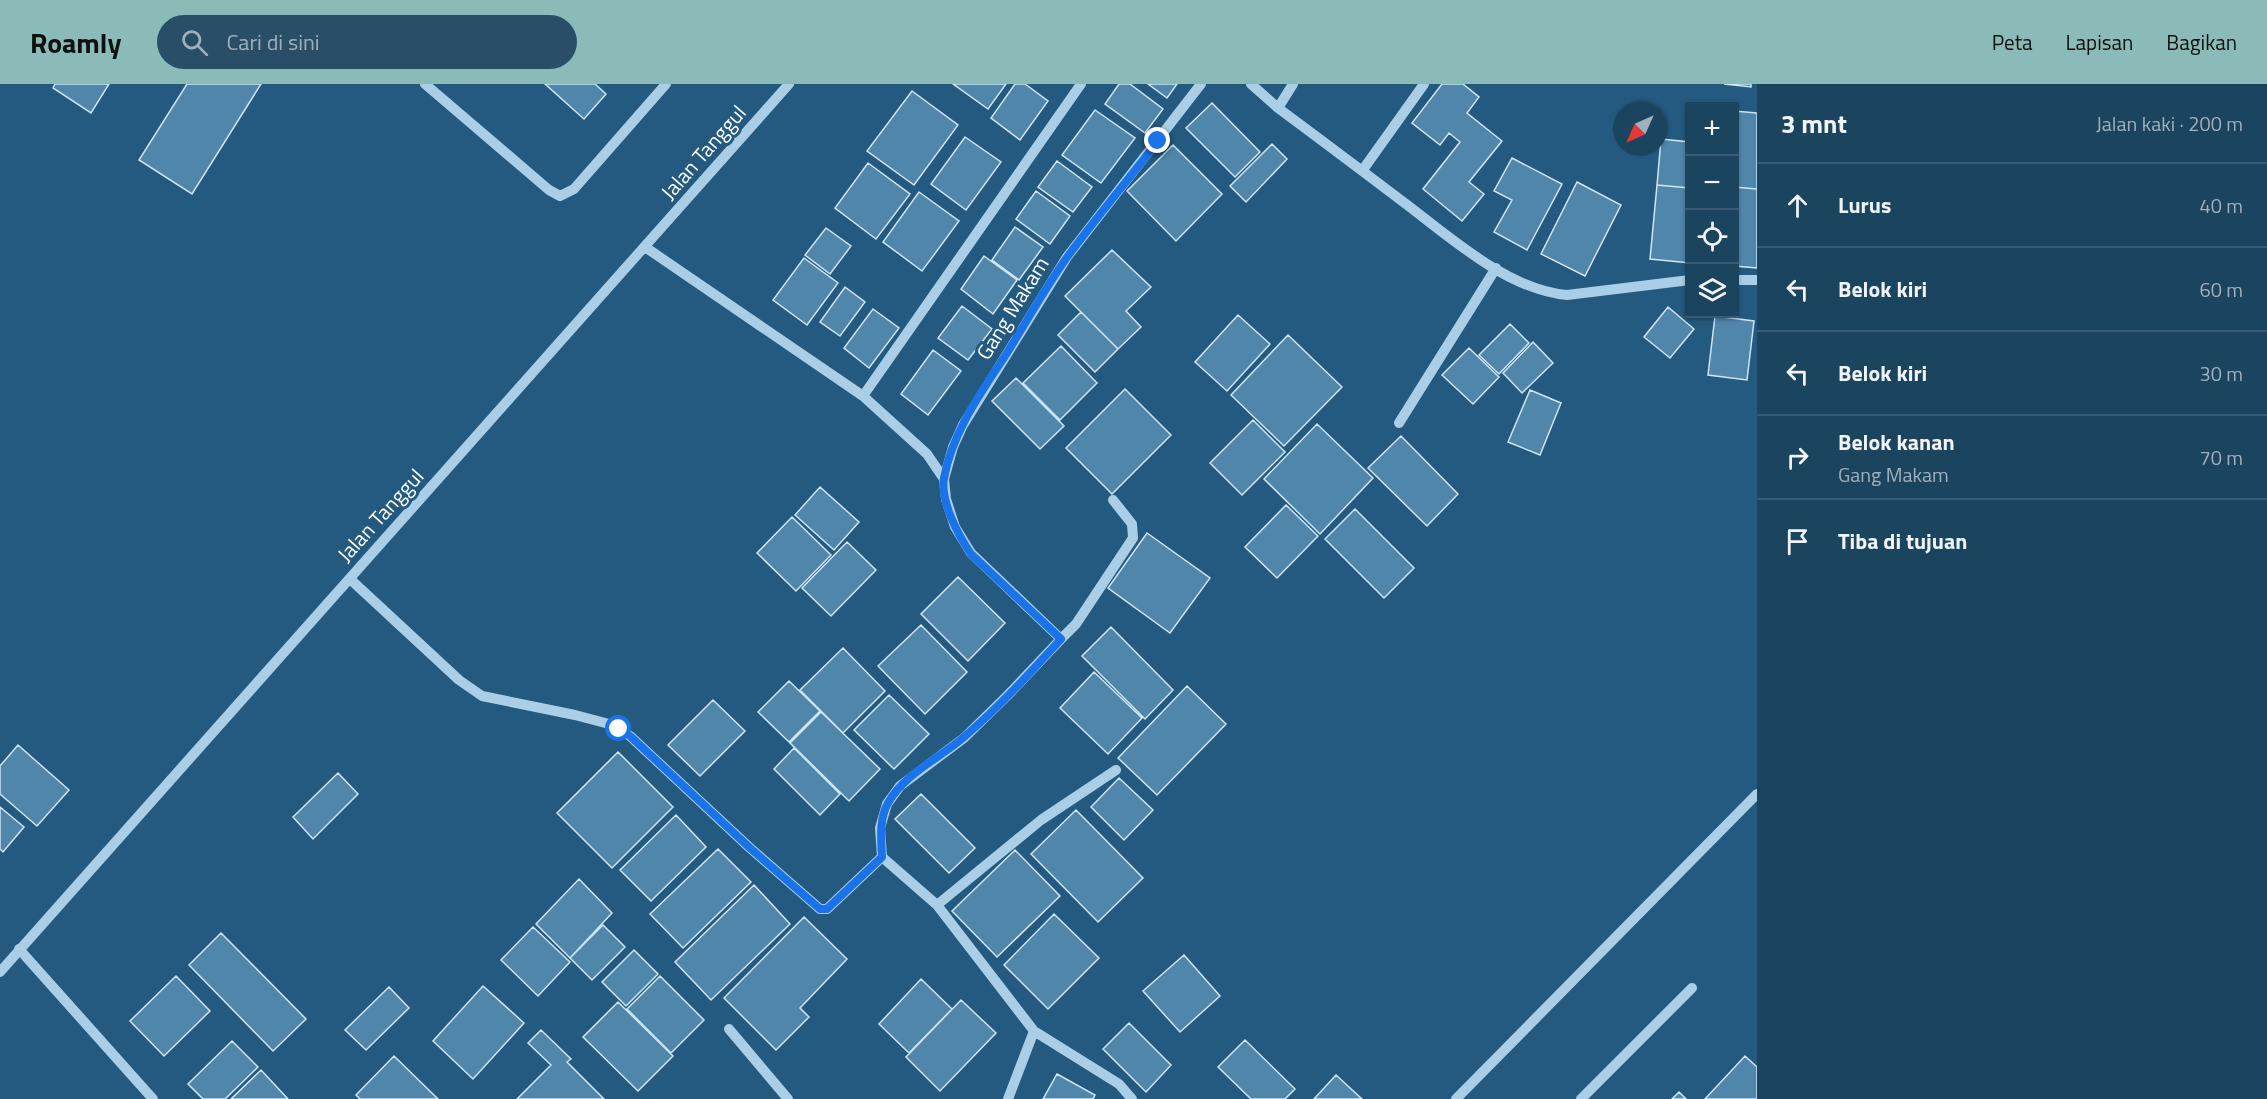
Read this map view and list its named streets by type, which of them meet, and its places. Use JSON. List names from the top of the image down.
{
  "streets": {
    "street": ["Jalan Tanggul", "Gang Makam"]
  },
  "north": "bottom left",
  "page": {
    "header": "Roamly",
    "search": "Cari di sini",
    "nav": ["Peta", "Lapisan", "Bagikan"],
    "heading": ["3 mnt", "Jalan kaki · 200 m"],
    "map_buttons": ["+", "−"],
    "list": [
      ["Lurus", "40 m"],
      ["Belok kiri", "60 m"],
      ["Belok kiri", "30 m"],
      ["Belok kanan", "Gang Makam", "70 m"],
      "Tiba di tujuan"
    ]
  }
}
